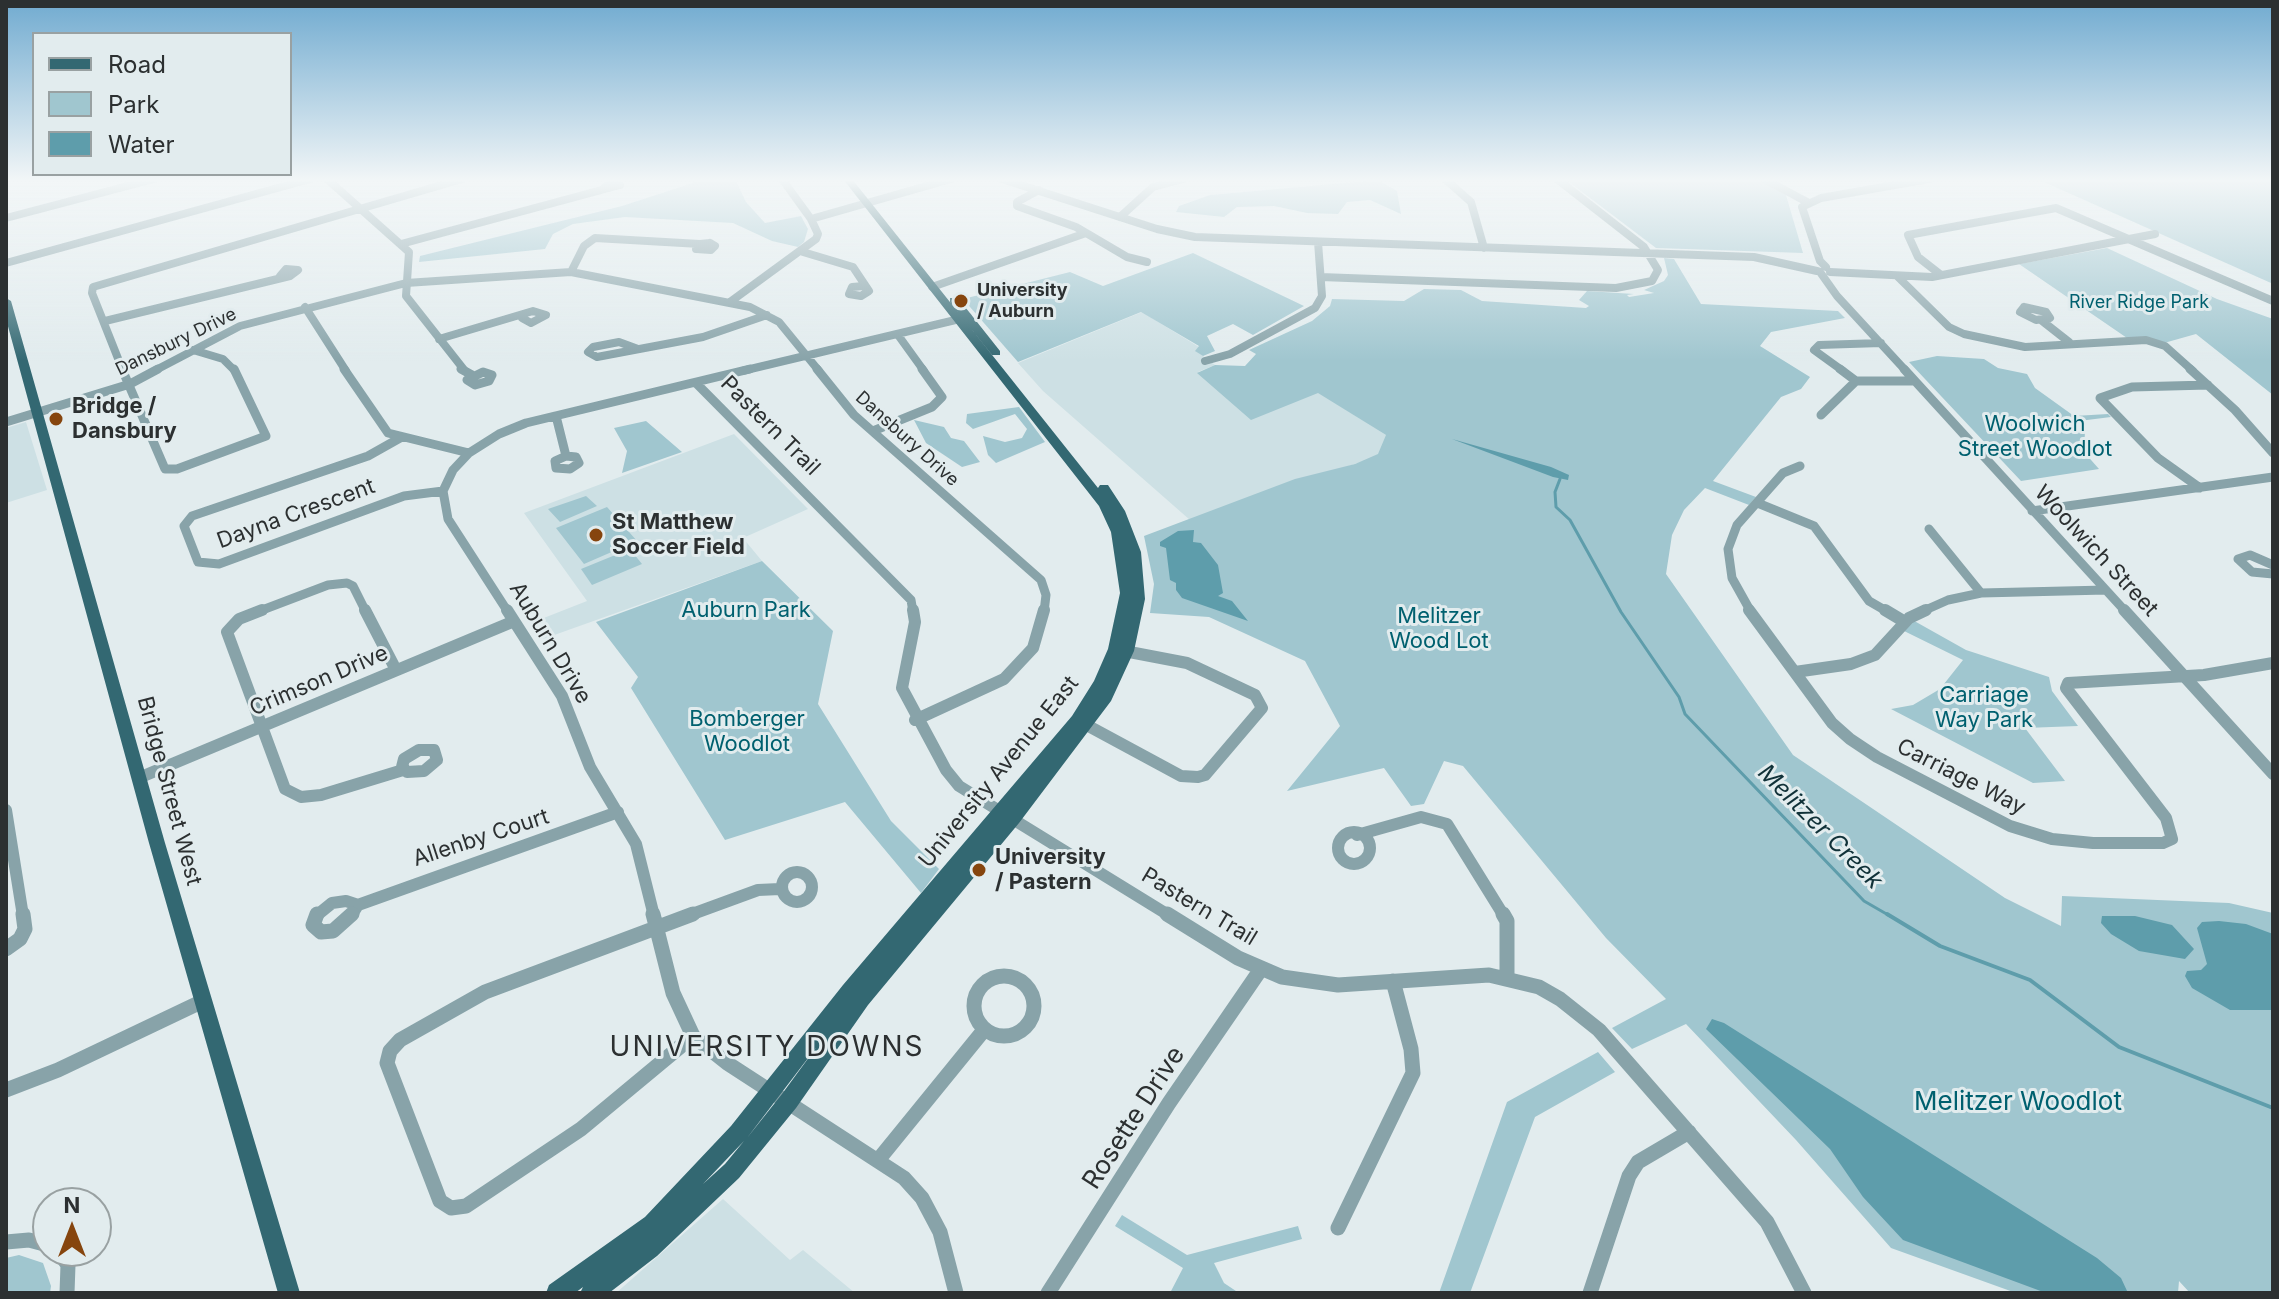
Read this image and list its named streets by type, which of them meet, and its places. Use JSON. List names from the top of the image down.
{
  "streets": {
    "main road": ["University Avenue East", "Bridge Street West"],
    "street": [
      "Dansbury Drive",
      "Pastern Trail",
      "Dayna Crescent",
      "Woolwich Street",
      "Auburn Drive",
      "Crimson Drive",
      "Carriage Way",
      "Allenby Court",
      "Rosette Drive"
    ]
  },
  "crossings": [
    ["Dansbury Drive", "Pastern Trail"],
    ["Dansbury Drive", "Bridge Street West"],
    ["Pastern Trail", "University Avenue East"],
    ["Pastern Trail", "Rosette Drive"],
    ["Dayna Crescent", "Auburn Drive"],
    ["Woolwich Street", "Carriage Way"],
    ["Auburn Drive", "Crimson Drive"],
    ["Auburn Drive", "University Avenue East"],
    ["Auburn Drive", "Allenby Court"],
    ["Crimson Drive", "Bridge Street West"]
  ],
  "districts": ["UNIVERSITY DOWNS"],
  "water": ["Melitzer Creek"],
  "parks": [
    "River Ridge Park",
    "Woolwich Street Woodlot",
    "Auburn Park",
    "Melitzer Wood Lot",
    "Carriage Way Park",
    "Bomberger Woodlot",
    "Melitzer Woodlot"
  ],
  "places": [
    "University / Auburn",
    "Bridge / Dansbury",
    "St Matthew Soccer Field",
    "University / Pastern"
  ],
  "legend": ["Road", "Park", "Water"],
  "north": "top"
}
